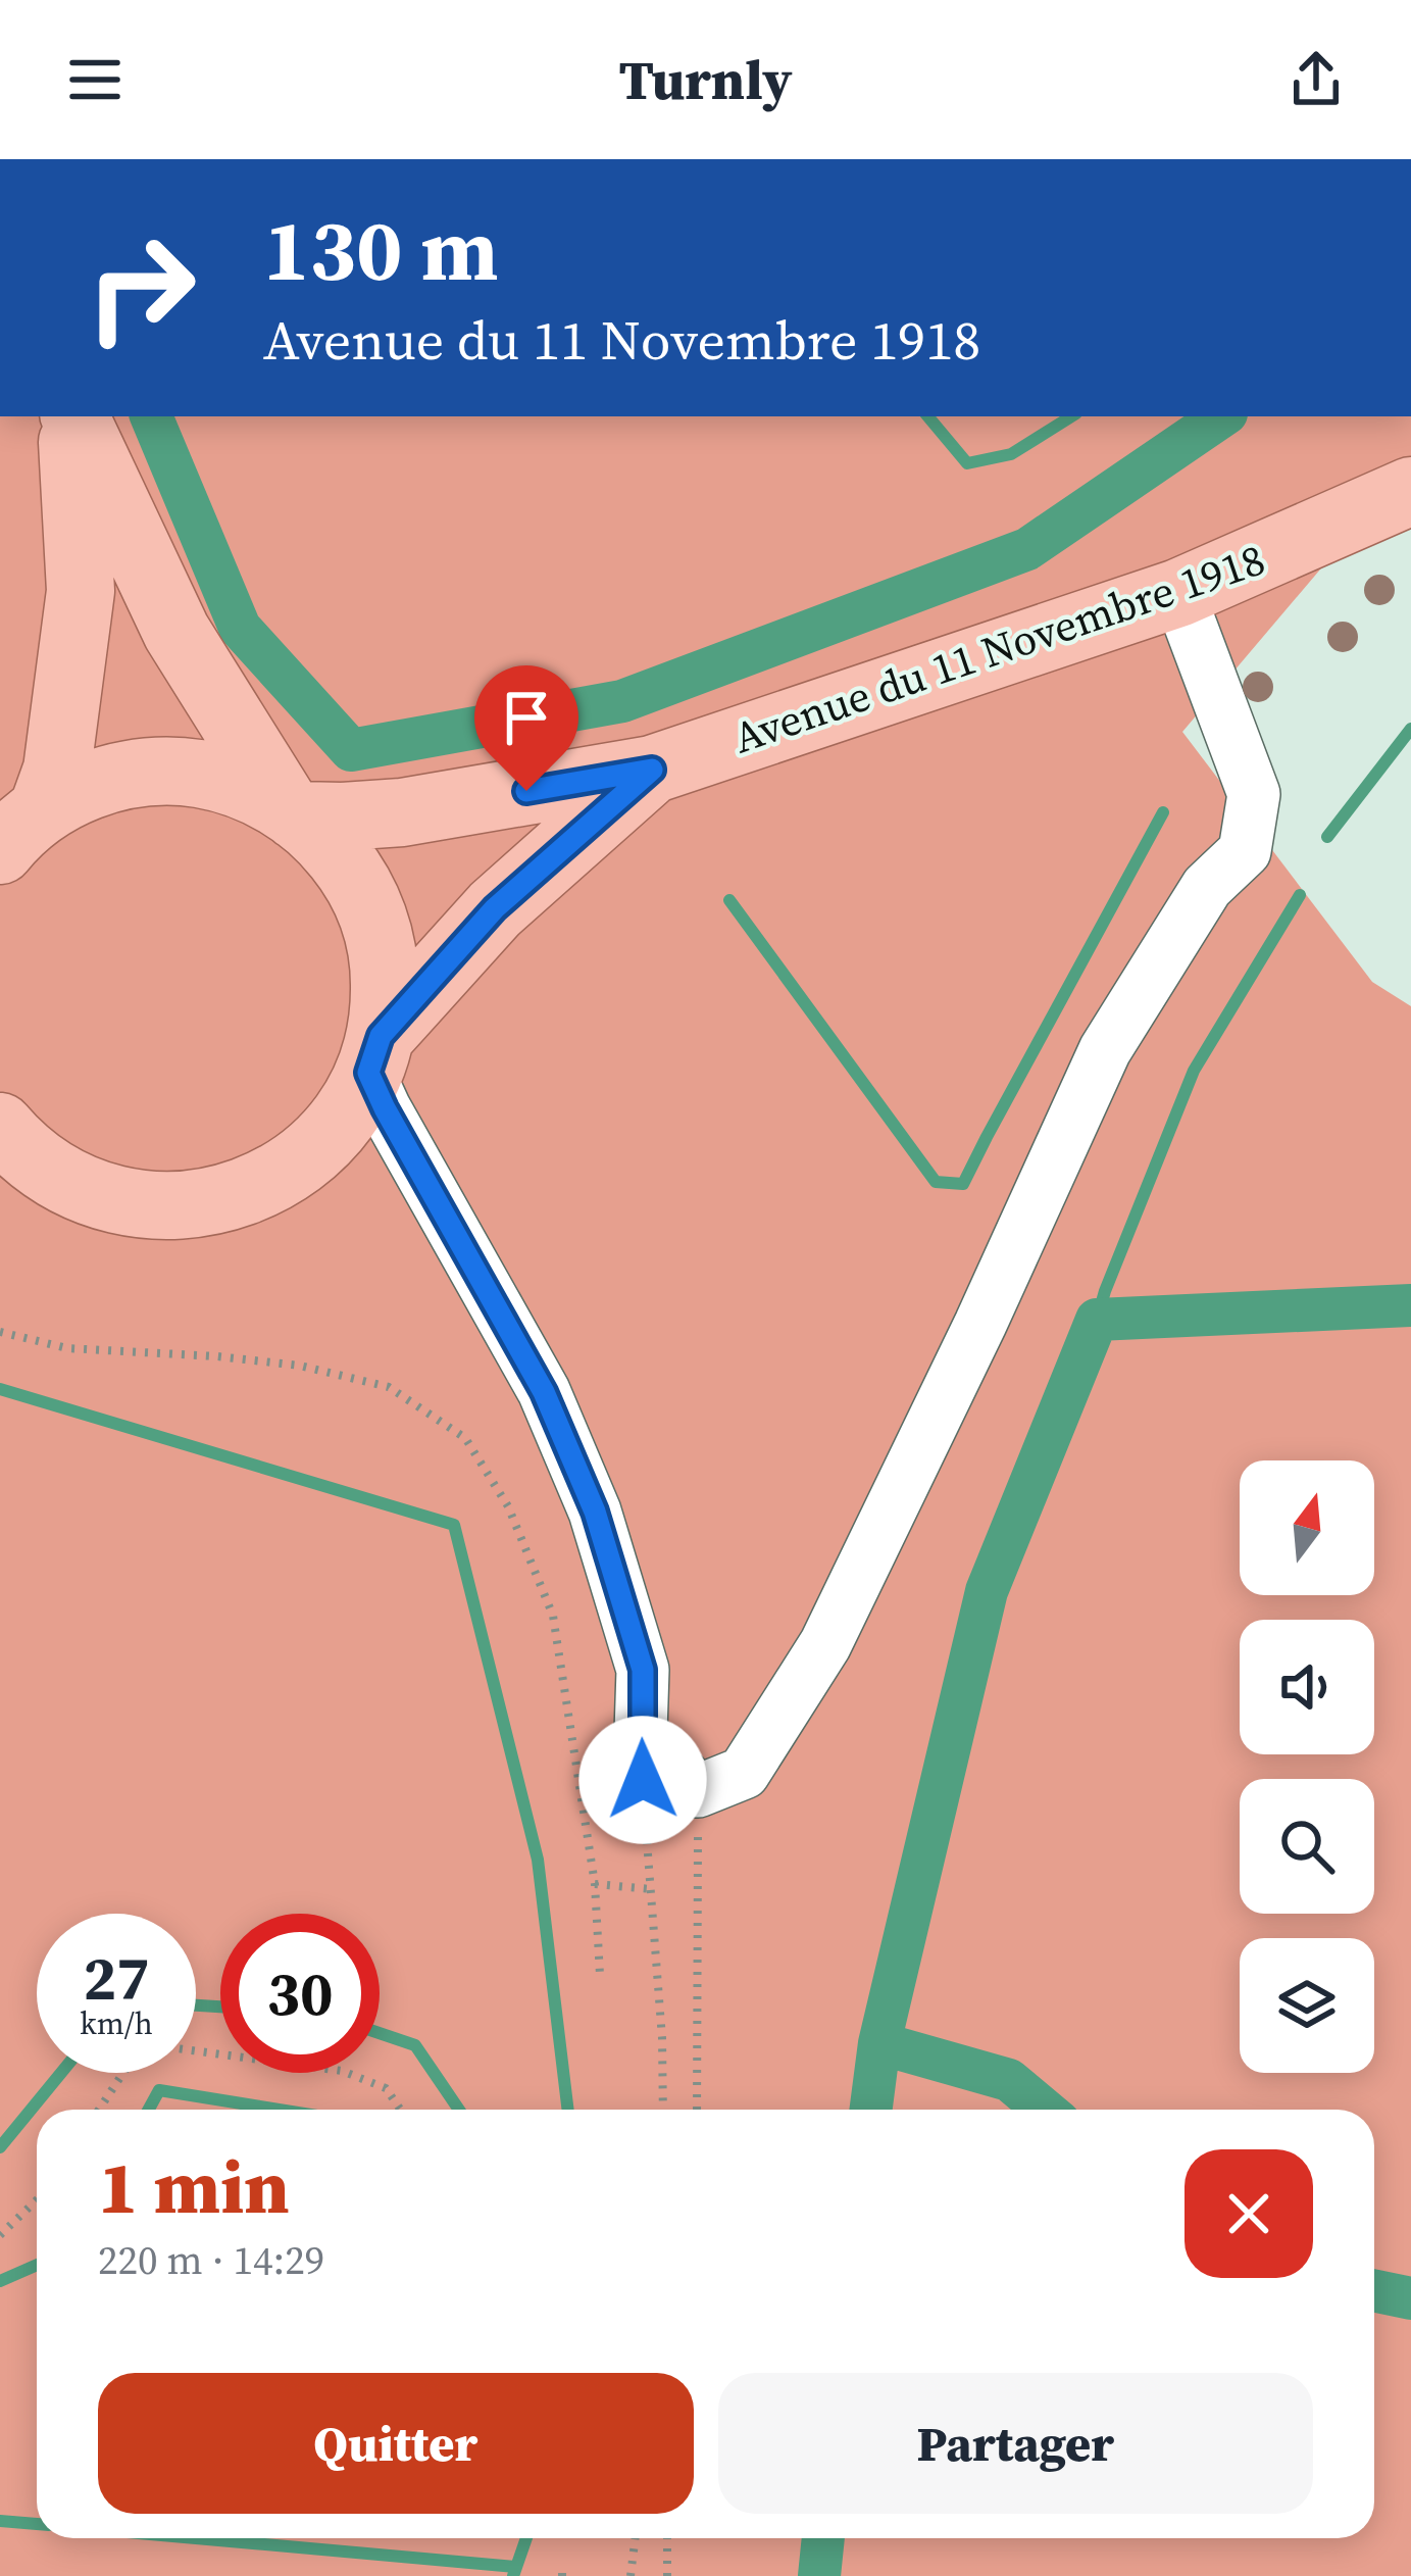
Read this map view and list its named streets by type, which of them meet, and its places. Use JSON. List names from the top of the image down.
{
  "streets": {
    "main road": ["Avenue du 11 Novembre 1918"]
  },
  "north": "top",
  "page": {
    "header": "Turnly",
    "turn": ["130 m", "Avenue du 11 Novembre 1918"],
    "speed": "27 km/h",
    "limit": "30",
    "heading": ["1 min", "220 m · 14:29"],
    "buttons": ["Quitter", "Partager"]
  }
}
